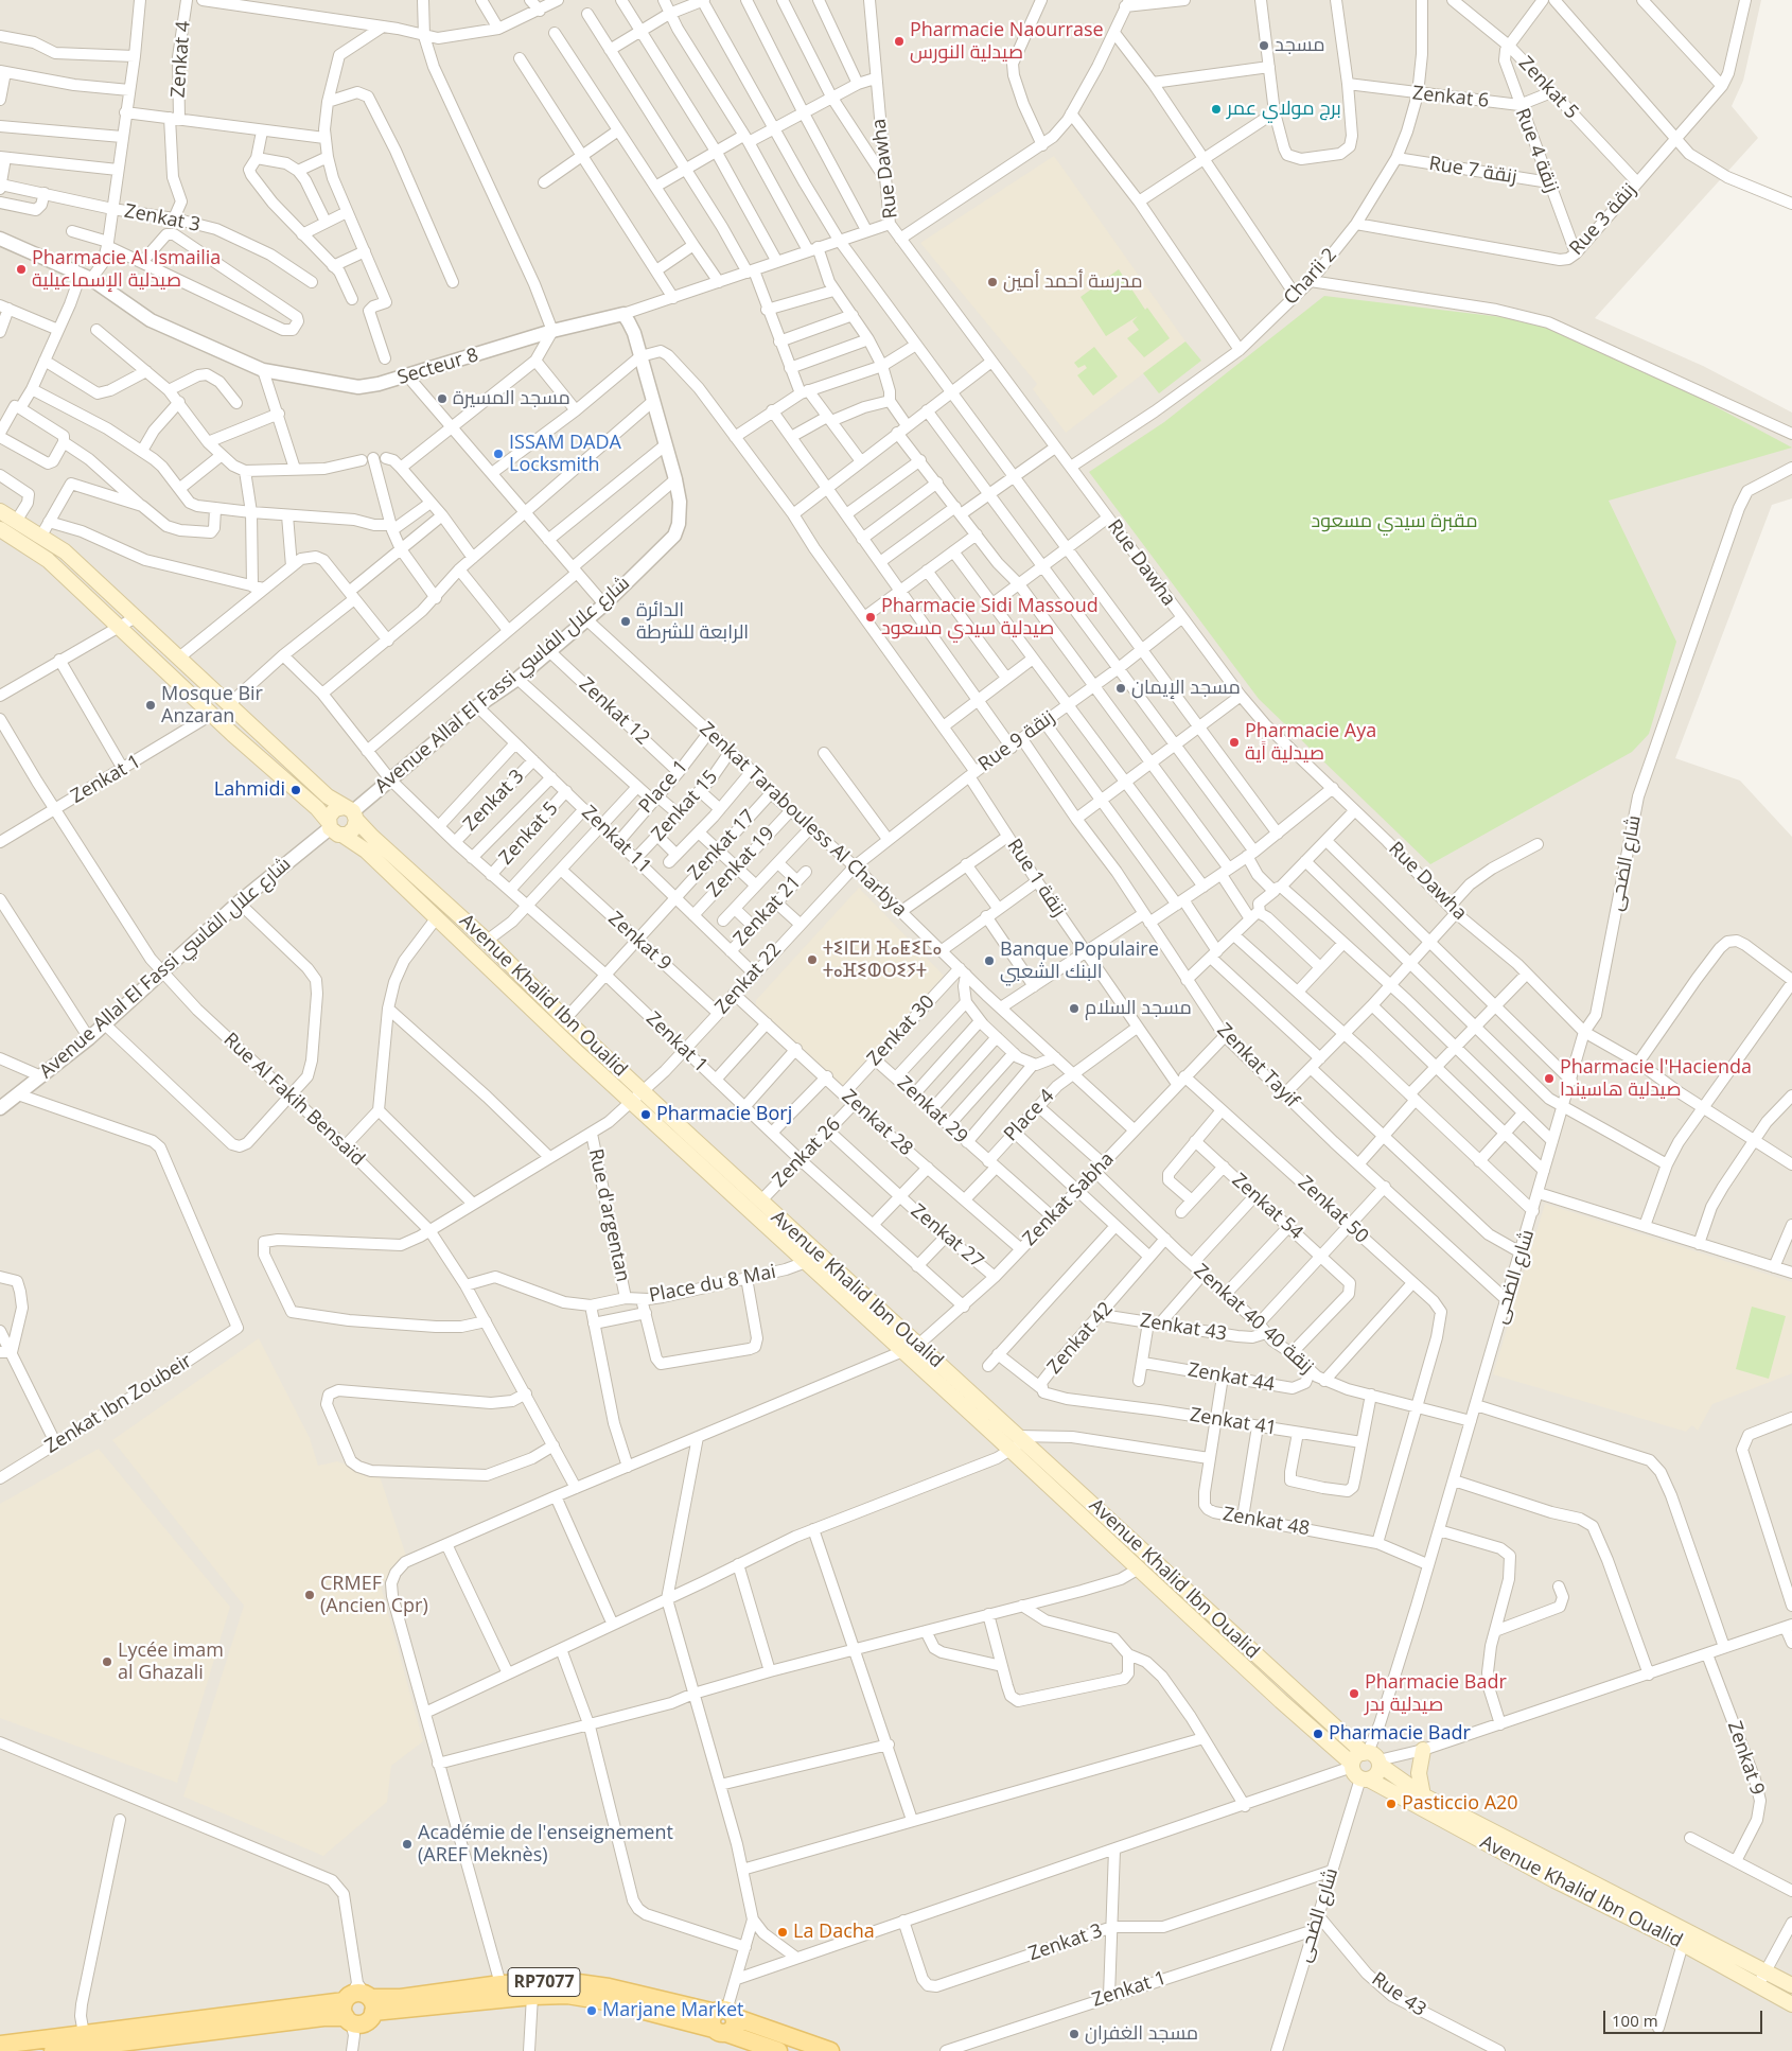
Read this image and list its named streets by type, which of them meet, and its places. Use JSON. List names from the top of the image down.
{
  "streets": {
    "main road": ["Avenue Khalid Ibn Oualid", "RP7077"],
    "street": [
      "Zenkat 4",
      "Zenkat 5",
      "Zenkat 6",
      "Rue 4 زنقة",
      "Rue Dawha",
      "Rue 7 زنقة",
      "Zenkat 3",
      "Rue 3 زنقة",
      "Charii 2",
      "Secteur 8",
      "Avenue Allal El Fassi شارع علال الفاسي",
      "Zenkat 12",
      "Rue 9 زنقة",
      "Zenkat 1",
      "Place 1",
      "Zenkat 15",
      "Zenkat Tarabouless Al Charbya",
      "Zenkat 11",
      "Zenkat 17",
      "Zenkat 19",
      "شارع الضحى",
      "Rue 1 زنقة",
      "Zenkat 21",
      "Zenkat 9",
      "Zenkat 22",
      "Zenkat 30",
      "Zenkat Tayif",
      "Rue Al Fakih Bensaïd",
      "Zenkat 29",
      "Place 4",
      "Zenkat 28",
      "Zenkat 26",
      "Zenkat Sabha",
      "Zenkat 54",
      "Zenkat 50",
      "Rue d'argentan",
      "Zenkat 27",
      "Place du 8 Mai",
      "Zenkat 40 زنقة 40",
      "Zenkat 43",
      "Zenkat 42",
      "Zenkat 44",
      "Zenkat Ibn Zoubeir",
      "Zenkat 41",
      "Zenkat 48",
      "Rue 43"
    ]
  },
  "crossings": [
    ["Zenkat 4", "Zenkat 3"],
    ["Zenkat 5", "Zenkat 6"],
    ["Zenkat 5", "Rue 4 زنقة"],
    ["Zenkat 5", "Rue 3 زنقة"],
    ["Zenkat 5", "Zenkat 1"],
    ["Zenkat 5", "Zenkat 11"],
    ["Zenkat 6", "Rue 4 زنقة"],
    ["Zenkat 6", "Charii 2"],
    ["Rue 4 زنقة", "Rue 7 زنقة"],
    ["Rue 4 زنقة", "Rue 3 زنقة"],
    ["Rue Dawha", "Charii 2"],
    ["Rue Dawha", "Secteur 8"],
    ["Rue Dawha", "Rue 9 زنقة"],
    ["Rue Dawha", "شارع الضحى"],
    ["Rue 7 زنقة", "Charii 2"],
    ["Zenkat 3", "Zenkat 1"],
    ["Zenkat 3", "Zenkat 11"],
    ["Zenkat 3", "شارع الضحى"],
    ["Rue 3 زنقة", "Charii 2"],
    ["Avenue Allal El Fassi شارع علال الفاسي", "Zenkat 12"],
    ["Avenue Allal El Fassi شارع علال الفاسي", "Zenkat 1"],
    ["Avenue Allal El Fassi شارع علال الفاسي", "Zenkat Tarabouless Al Charbya"],
    ["Avenue Allal El Fassi شارع علال الفاسي", "Zenkat 11"],
    ["Avenue Allal El Fassi شارع علال الفاسي", "Avenue Khalid Ibn Oualid"],
    ["Avenue Allal El Fassi شارع علال الفاسي", "Rue Al Fakih Bensaïd"],
    ["Avenue Allal El Fassi شارع علال الفاسي", "Zenkat Ibn Zoubeir"],
    ["Zenkat 12", "Place 1"],
    ["Rue 9 زنقة", "Zenkat Tarabouless Al Charbya"],
    ["Rue 9 زنقة", "Rue 1 زنقة"],
    ["Rue 9 زنقة", "Zenkat 22"],
    ["Rue 9 زنقة", "Zenkat Tayif"],
    ["Zenkat 1", "Zenkat 17"],
    ["Zenkat 1", "شارع الضحى"],
    ["Zenkat 1", "Zenkat 22"],
    ["Zenkat 1", "Rue Al Fakih Bensaïd"],
    ["Zenkat 1", "Zenkat 26"],
    ["Zenkat 1", "Zenkat Sabha"],
    ["Zenkat 1", "Zenkat 27"],
    ["Place 1", "Zenkat Tarabouless Al Charbya"],
    ["Place 1", "Zenkat 11"],
    ["Zenkat 15", "Zenkat Tarabouless Al Charbya"],
    ["Zenkat 15", "Zenkat 11"],
    ["Zenkat Tarabouless Al Charbya", "Zenkat 17"],
    ["Zenkat Tarabouless Al Charbya", "Zenkat 19"],
    ["Zenkat Tarabouless Al Charbya", "Zenkat 22"],
    ["Zenkat Tarabouless Al Charbya", "Zenkat 30"],
    ["Zenkat Tarabouless Al Charbya", "Place 4"],
    ["Zenkat Tarabouless Al Charbya", "Zenkat Sabha"],
    ["Zenkat 11", "Zenkat 17"],
    ["Zenkat 11", "Zenkat 19"],
    ["Zenkat 11", "Zenkat 21"],
    ["Zenkat 11", "Zenkat 22"],
    ["Zenkat 17", "Zenkat 9"],
    ["Zenkat 17", "Avenue Khalid Ibn Oualid"],
    ["شارع الضحى", "Avenue Khalid Ibn Oualid"],
    ["شارع الضحى", "Zenkat Tayif"],
    ["شارع الضحى", "Zenkat 40 زنقة 40"],
    ["شارع الضحى", "Zenkat 48"],
    ["شارع الضحى", "Rue 43"],
    ["Rue 1 زنقة", "Place 4"],
    ["Rue 1 زنقة", "Zenkat Sabha"],
    ["Rue 1 زنقة", "Zenkat 50"],
    ["Zenkat 9", "Zenkat 22"],
    ["Zenkat 22", "Avenue Khalid Ibn Oualid"],
    ["Zenkat 22", "Rue Al Fakih Bensaïd"],
    ["Zenkat 22", "Zenkat 28"],
    ["Zenkat 22", "Rue d'argentan"],
    ["Avenue Khalid Ibn Oualid", "Zenkat 26"],
    ["Avenue Khalid Ibn Oualid", "Zenkat Sabha"],
    ["Avenue Khalid Ibn Oualid", "Place du 8 Mai"],
    ["Zenkat 30", "Zenkat 29"],
    ["Zenkat 30", "Zenkat 28"],
    ["Zenkat Tayif", "Zenkat Sabha"],
    ["Rue Al Fakih Bensaïd", "Zenkat Sabha"],
    ["Rue Al Fakih Bensaïd", "Place du 8 Mai"],
    ["Zenkat 29", "Place 4"],
    ["Zenkat 29", "Zenkat Sabha"],
    ["Place 4", "Zenkat 28"],
    ["Zenkat 28", "Zenkat 26"],
    ["Zenkat 28", "Zenkat Sabha"],
    ["Zenkat 28", "Zenkat 27"],
    ["Zenkat 26", "Zenkat 27"],
    ["Zenkat Sabha", "Zenkat 50"],
    ["Zenkat Sabha", "Zenkat 27"],
    ["Zenkat Sabha", "Zenkat 40 زنقة 40"],
    ["Zenkat 54", "Zenkat 40 زنقة 40"],
    ["Zenkat 50", "Zenkat 40 زنقة 40"],
    ["Rue d'argentan", "Place du 8 Mai"],
    ["Zenkat 40 زنقة 40", "Zenkat 43"],
    ["Zenkat 40 زنقة 40", "Zenkat 42"],
    ["Zenkat 40 زنقة 40", "Zenkat 44"],
    ["Zenkat 43", "Zenkat 42"],
    ["Zenkat 42", "Zenkat 41"]
  ],
  "parks": ["مقبرة سيدي مسعود"],
  "places": [
    "Pharmacie Naourrase صيدلية النورس",
    "مسجد",
    "برج مولاي عمر",
    "Pharmacie Al Ismailia صيدلية الإسماعيلية",
    "مدرسة أحمد أمين",
    "مسجد المسيرة",
    "ISSAM DADA Locksmith",
    "Pharmacie Sidi Massoud صيدلية سيدي مسعود",
    "الدائرة الرابعة للشرطة",
    "مسجد الإيمان",
    "Mosque Bir Anzaran",
    "Pharmacie Aya صيدلية اًية",
    "Lahmidi",
    "ⵜⵉⵏⵎⵍ ⴼⴰⵟⵉⵎⴰ ⵜⴰⴼⵉⵀⵔⵉⵢⵜ",
    "Banque Populaire البنك الشعبي",
    "مسجد السلام",
    "Pharmacie l'Hacienda صيدلية هاسيندا",
    "Pharmacie Borj",
    "CRMEF (Ancien Cpr)",
    "Lycée imam al Ghazali",
    "Pharmacie Badr صيدلية بدر",
    "Pharmacie Badr",
    "Pasticcio A20",
    "Académie de l'enseignement (AREF Meknès)",
    "La Dacha",
    "Marjane Market",
    "مسجد الغفران"
  ],
  "scale_bar": "100 m"
}
